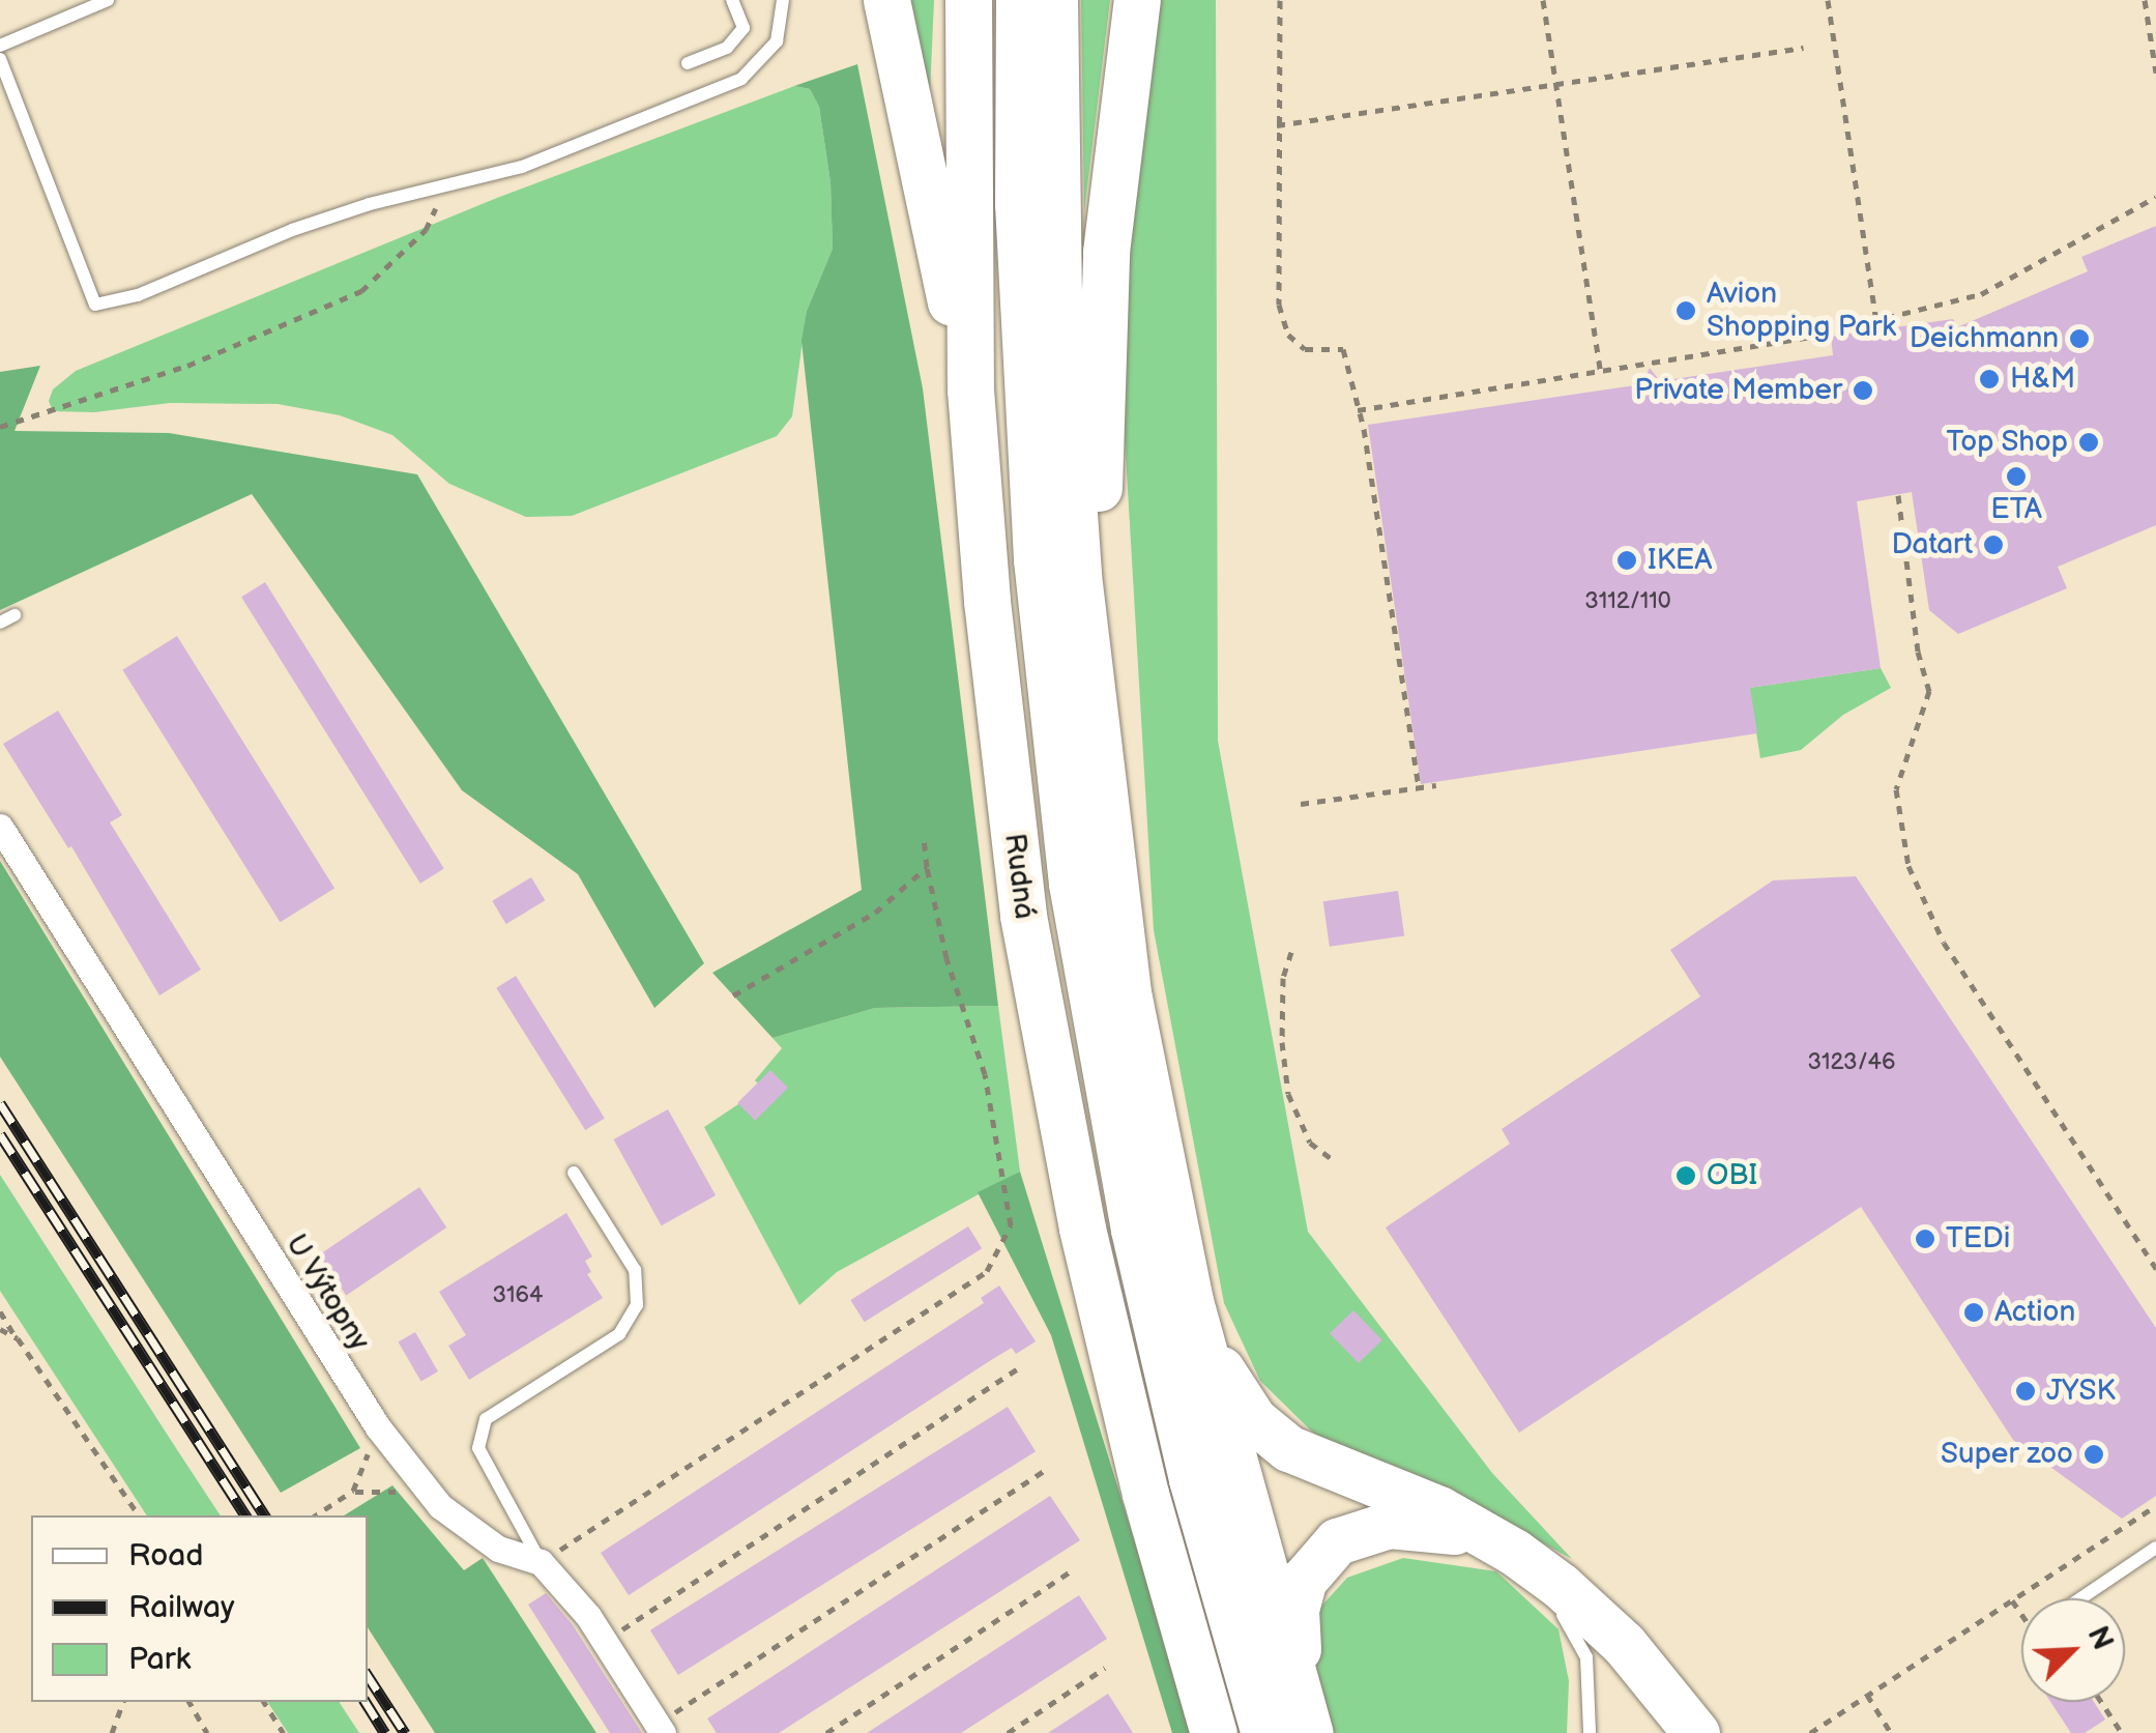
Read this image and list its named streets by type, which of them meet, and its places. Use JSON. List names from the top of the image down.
{
  "streets": {
    "highway": ["Rudná"],
    "street": ["U Výtopny"]
  },
  "places": [
    "Avion Shopping Park",
    "Deichmann",
    "H&M",
    "Private Member",
    "Top Shop",
    "ETA",
    "Datart",
    "IKEA",
    "OBI",
    "TEDi",
    "Action",
    "JYSK",
    "Super zoo"
  ],
  "house_numbers": ["3112/110", "3123/46", "3164"],
  "legend": ["Road", "Railway", "Park"],
  "north": "top right"
}
